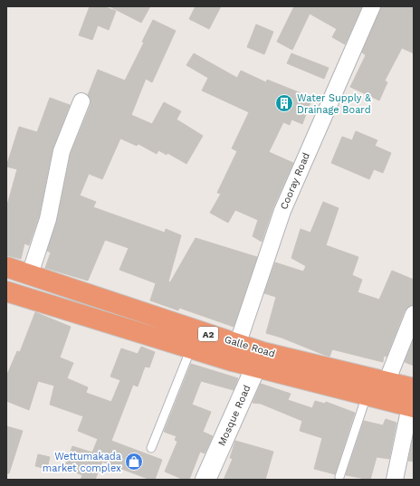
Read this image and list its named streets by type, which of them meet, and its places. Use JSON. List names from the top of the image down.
{
  "streets": {
    "highway": ["A2", "Galle Road"],
    "street": ["Cooray Road", "Mosque Road"]
  },
  "crossings": [
    ["Cooray Road", "Galle Road"],
    ["Galle Road", "Mosque Road"]
  ],
  "places": {
    "building": ["Water Supply & Drainage Board"],
    "shop": ["Wettumakada market complex"]
  }
}
